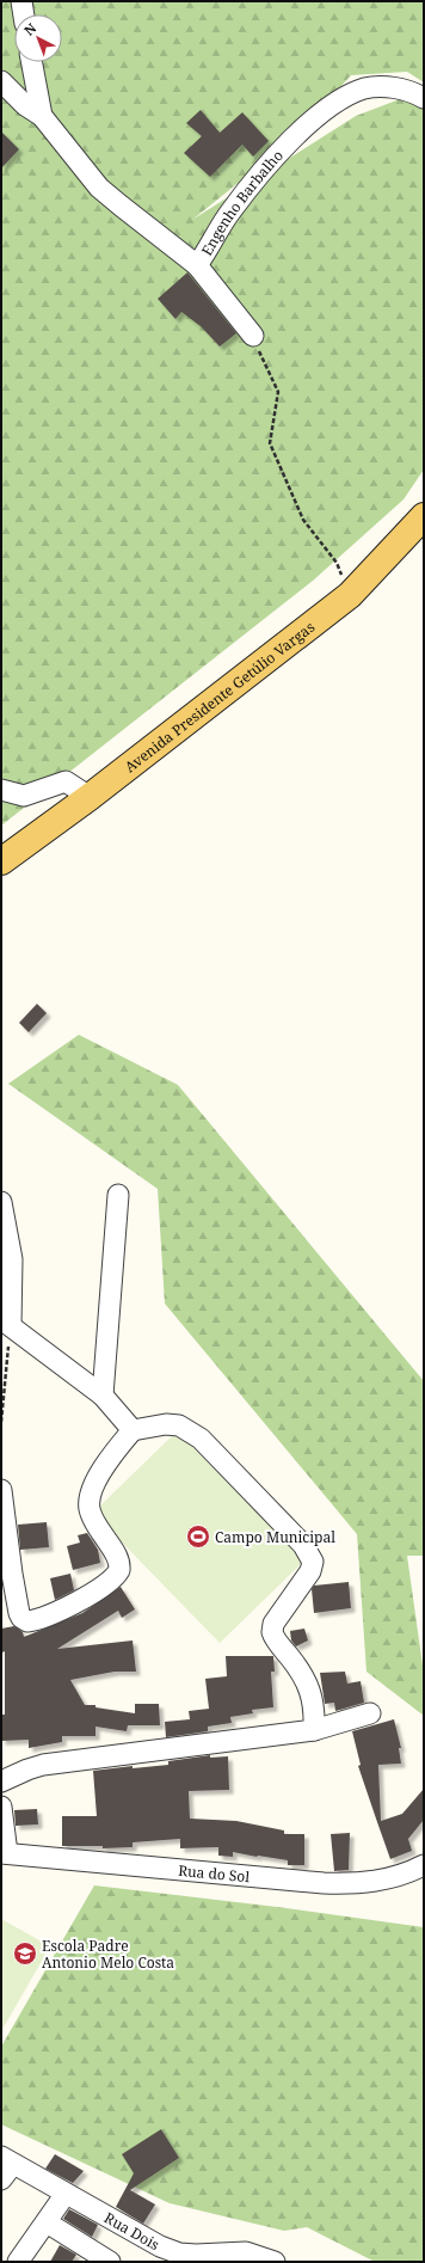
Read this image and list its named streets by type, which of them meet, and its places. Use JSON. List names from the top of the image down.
{
  "streets": {
    "main road": ["Avenida Presidente Getúlio Vargas"],
    "street": ["Engenho Barbalho", "Rua do Sol", "Rua Dois"]
  },
  "places": {
    "sports": ["Campo Municipal"],
    "school or university": ["Escola Padre Antonio Melo Costa"]
  },
  "north": "top left"
}
